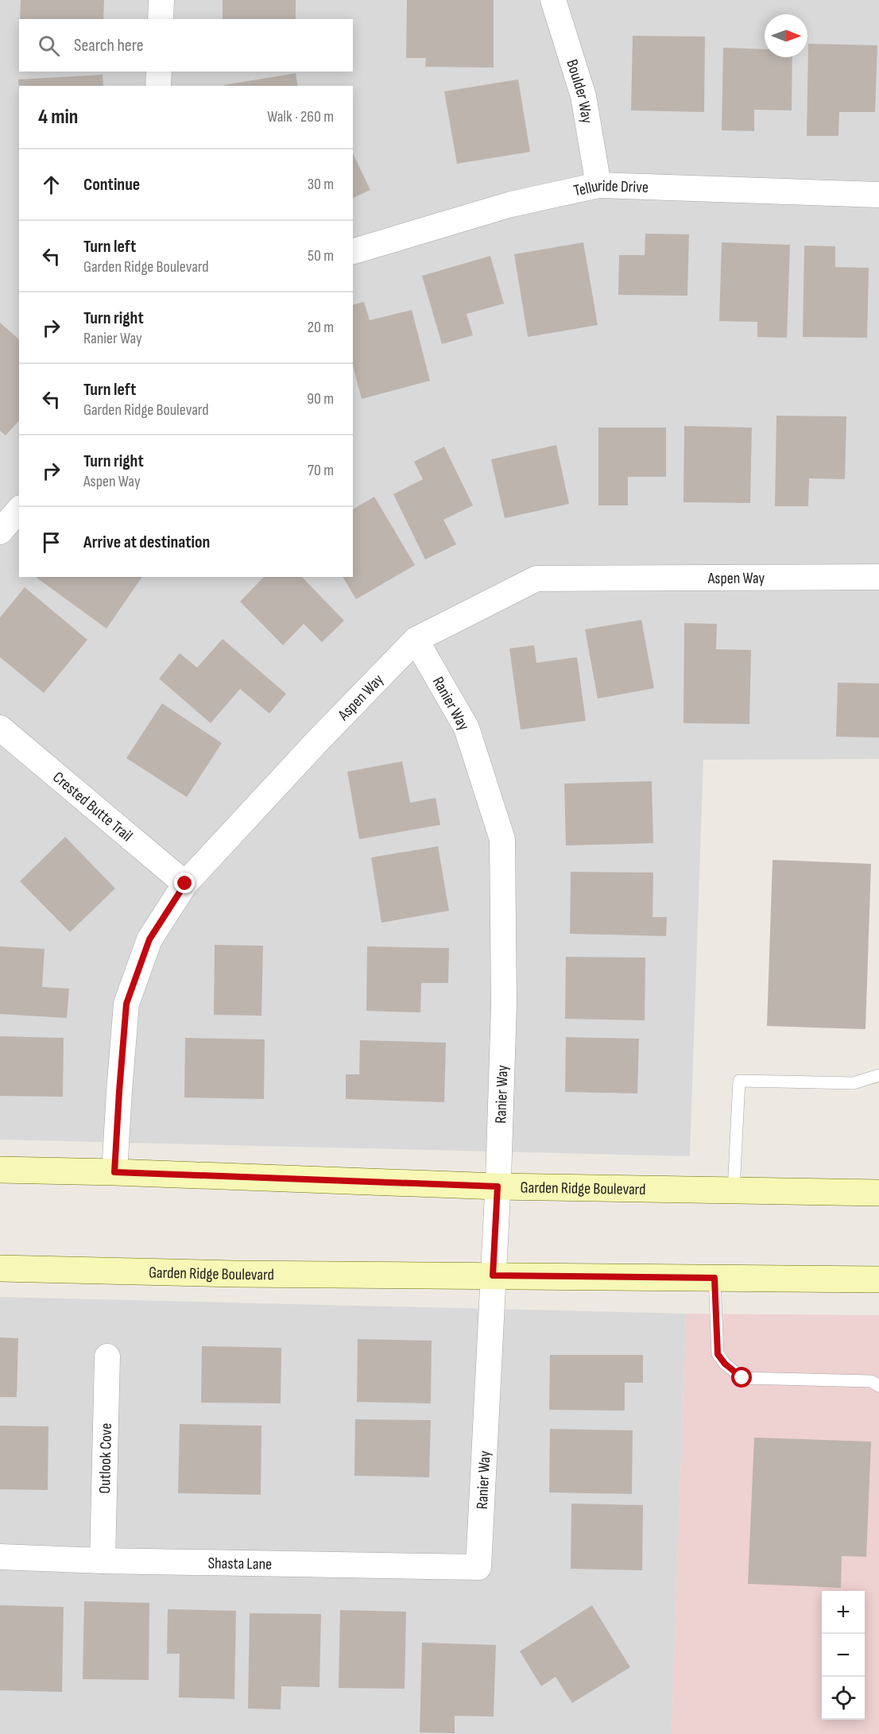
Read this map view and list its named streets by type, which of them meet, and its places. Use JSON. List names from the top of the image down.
{
  "streets": {
    "main road": ["Garden Ridge Boulevard"],
    "street": [
      "Boulder Way",
      "Telluride Drive",
      "Aspen Way",
      "Ranier Way",
      "Crested Butte Trail",
      "Outlook Cove",
      "Shasta Lane"
    ]
  },
  "crossings": [
    ["Boulder Way", "Telluride Drive"],
    ["Aspen Way", "Ranier Way"],
    ["Aspen Way", "Crested Butte Trail"],
    ["Aspen Way", "Garden Ridge Boulevard"],
    ["Ranier Way", "Garden Ridge Boulevard"],
    ["Ranier Way", "Shasta Lane"],
    ["Outlook Cove", "Shasta Lane"]
  ],
  "north": "right",
  "page": {
    "search": "Search here",
    "heading": ["4 min", "Walk · 260 m"],
    "list": [
      ["Continue", "30 m"],
      ["Turn left", "Garden Ridge Boulevard", "50 m"],
      ["Turn right", "Ranier Way", "20 m"],
      ["Turn left", "Garden Ridge Boulevard", "90 m"],
      ["Turn right", "Aspen Way", "70 m"],
      "Arrive at destination"
    ],
    "map_buttons": ["+", "−"]
  }
}
